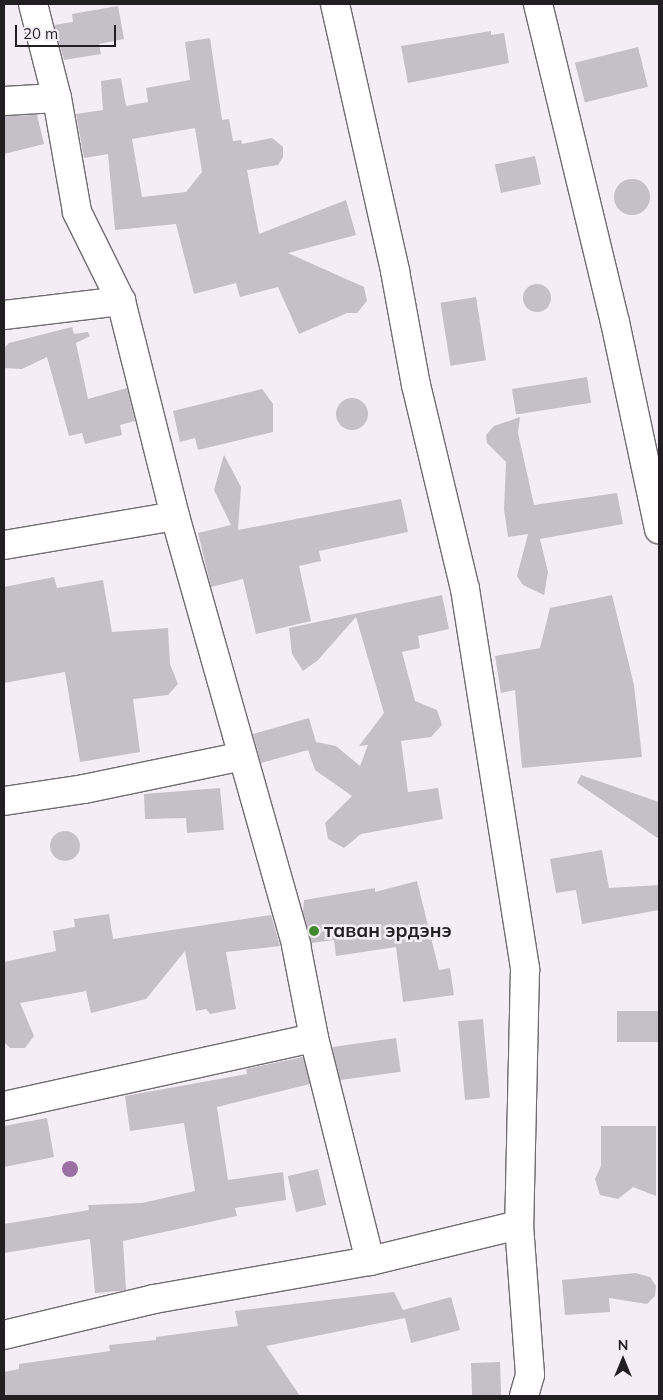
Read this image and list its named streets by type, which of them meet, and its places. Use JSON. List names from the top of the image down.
{
  "places": ["таван эрдэнэ"],
  "scale_bar": "20 m",
  "north": "top"
}
